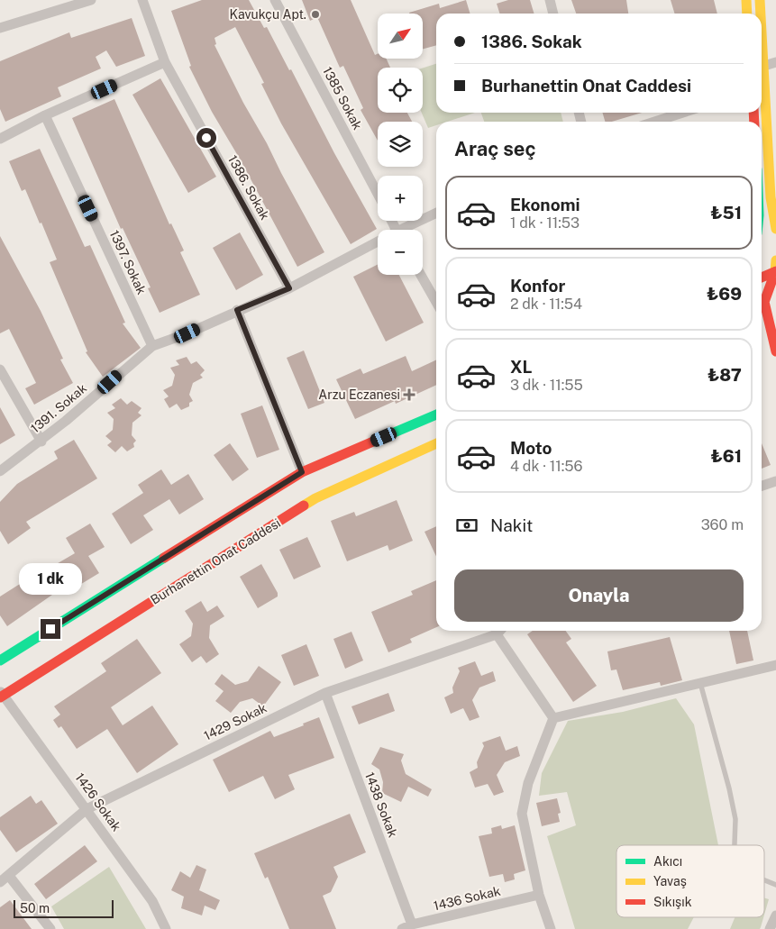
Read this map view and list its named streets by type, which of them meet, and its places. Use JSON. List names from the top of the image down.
{
  "streets": {
    "main road": ["Burhanettin Onat Caddesi"],
    "street": [
      "1385 Sokak",
      "1386. Sokak",
      "1397. Sokak",
      "1391. Sokak",
      "1429 Sokak",
      "1426 Sokak",
      "1438 Sokak",
      "1436 Sokak"
    ]
  },
  "crossings": [
    ["1386. Sokak", "1391. Sokak"],
    ["1397. Sokak", "1391. Sokak"],
    ["Burhanettin Onat Caddesi", "1426 Sokak"],
    ["1429 Sokak", "1426 Sokak"],
    ["1429 Sokak", "1438 Sokak"],
    ["1438 Sokak", "1436 Sokak"]
  ],
  "places": {
    "other": ["Kavukçu Apt."],
    "health": ["Arzu Eczanesi"]
  },
  "legend": ["Akıcı", "Yavaş", "Sıkışık"],
  "scale_bar": "50 m",
  "north": "top right",
  "page": {
    "map_buttons": ["+", "−"],
    "banner": ["1386. Sokak", "Burhanettin Onat Caddesi"],
    "heading": "Araç seç",
    "list": [
      {
        "name": "Ekonomi",
        "note": "1 dk · 11:53",
        "value": "₺51"
      },
      {
        "name": "Konfor",
        "note": "2 dk · 11:54",
        "value": "₺69"
      },
      {
        "name": "XL",
        "note": "3 dk · 11:55",
        "value": "₺87"
      },
      {
        "name": "Moto",
        "note": "4 dk · 11:56",
        "value": "₺61"
      }
    ],
    "pay": ["Nakit", "360 m"],
    "buttons": "Onayla",
    "bubble": "1 dk",
    "scale": "50 m"
  }
}
